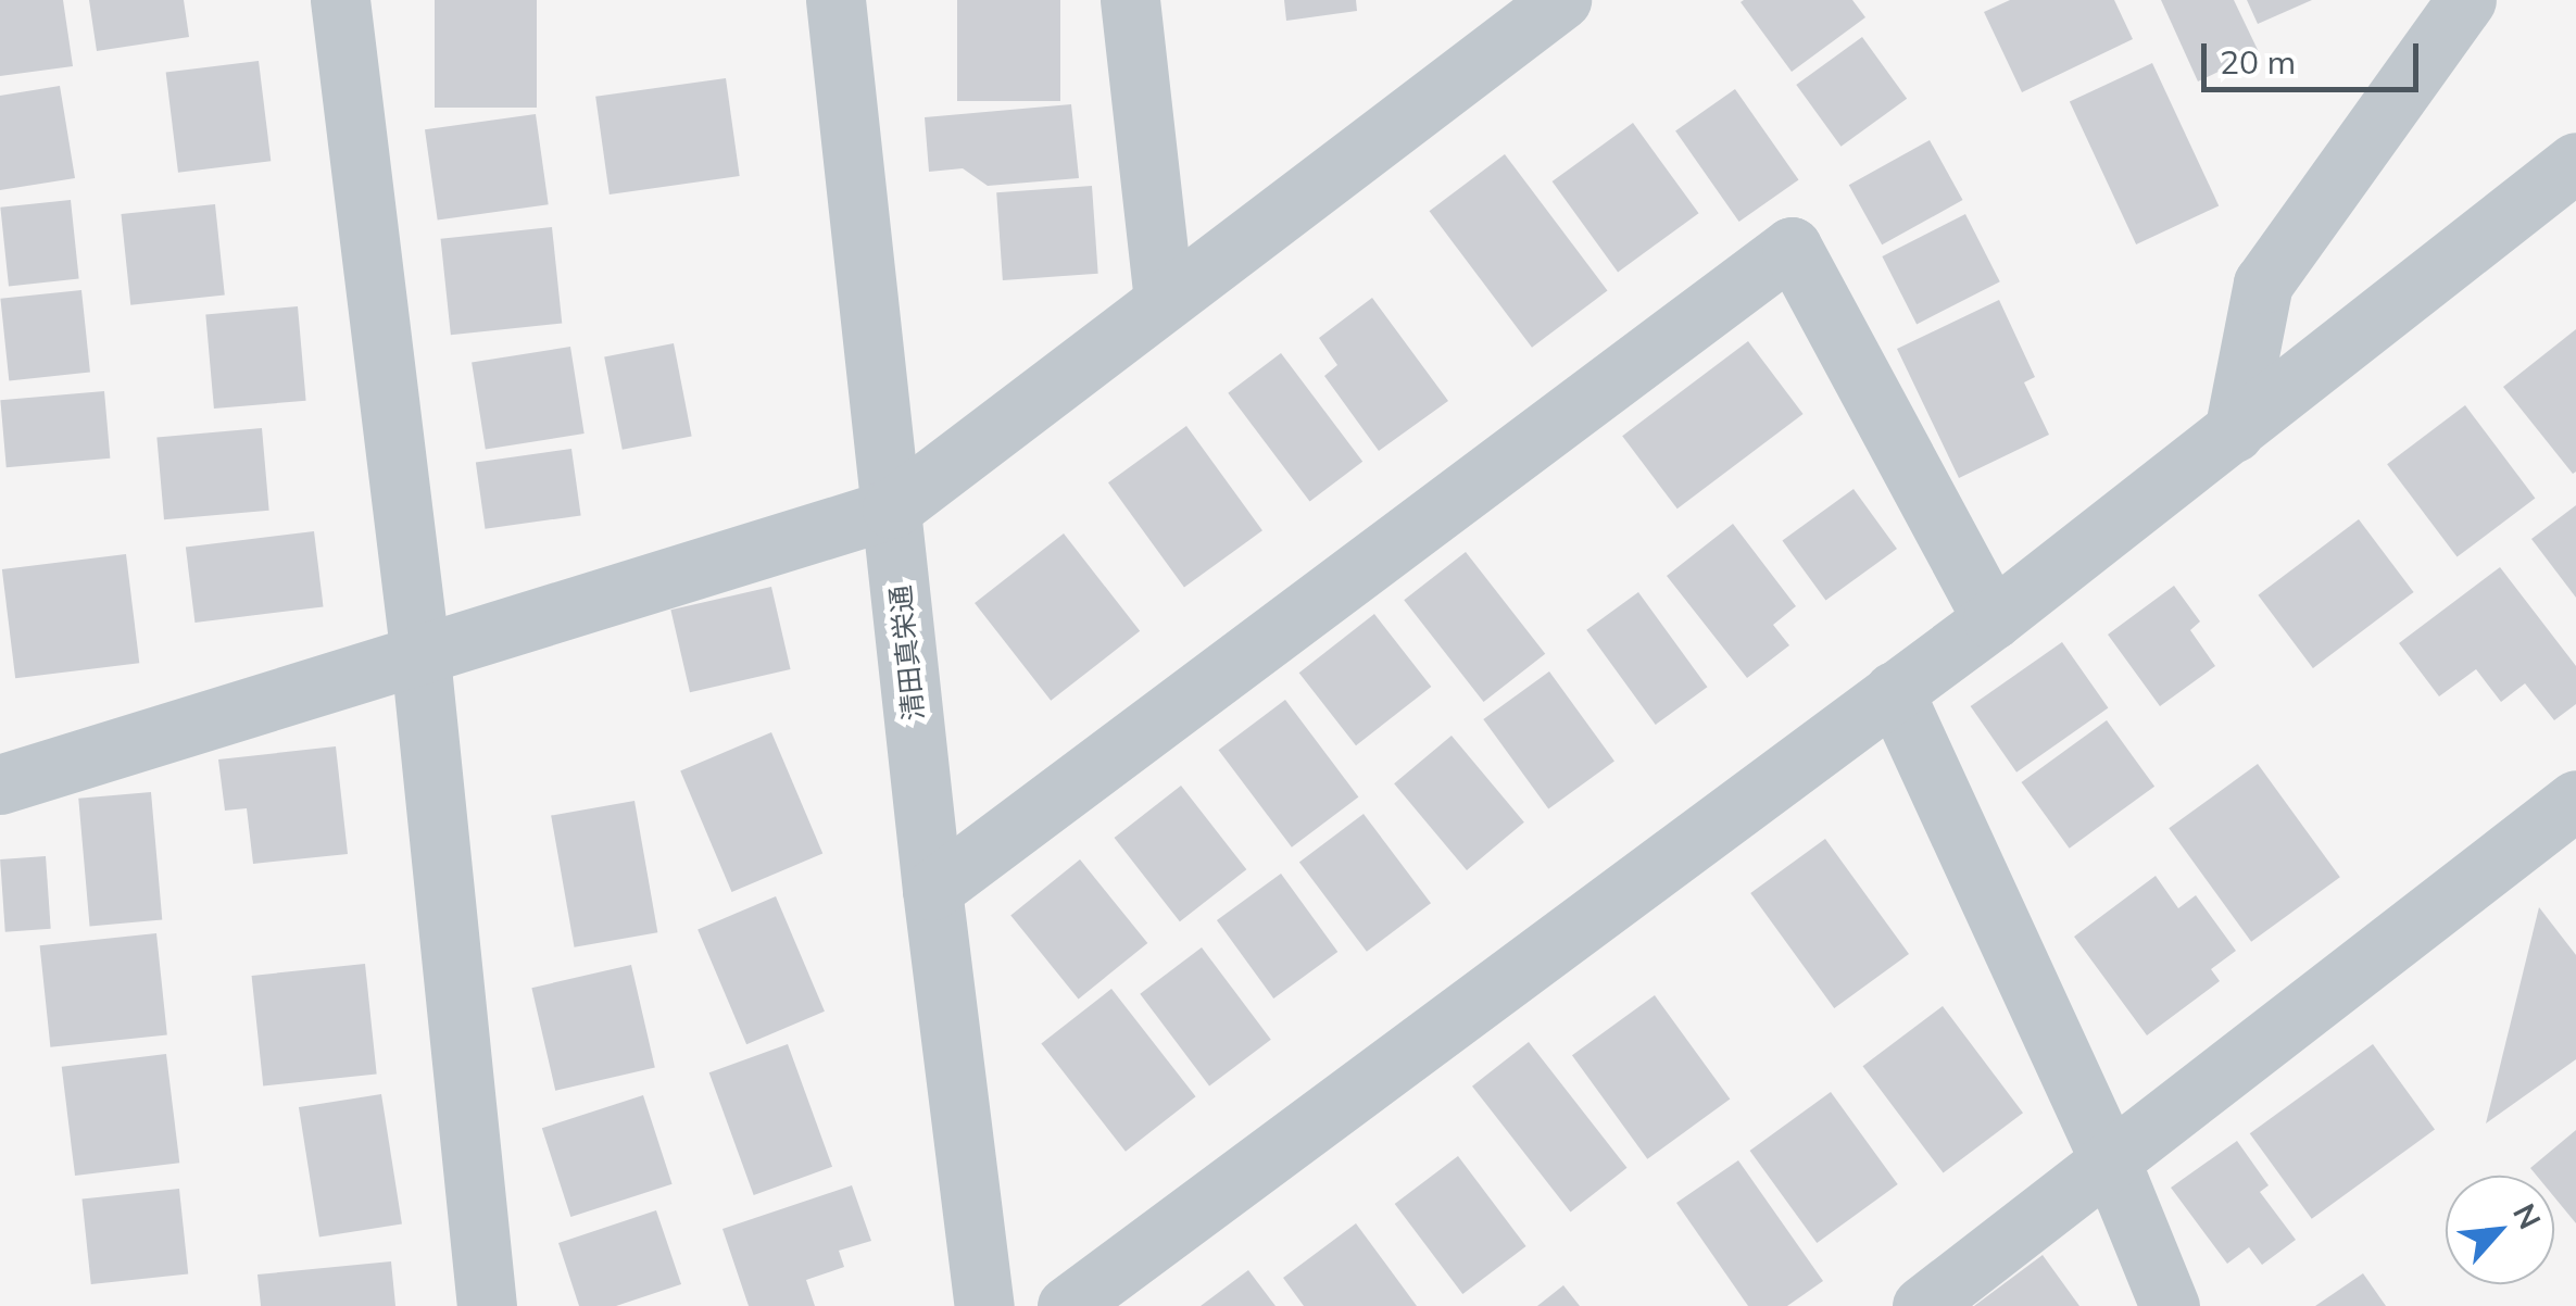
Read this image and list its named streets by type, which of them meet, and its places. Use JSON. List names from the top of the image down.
{
  "streets": {
    "street": ["清田真栄通"]
  },
  "scale_bar": "20 m",
  "north": "top right"
}
